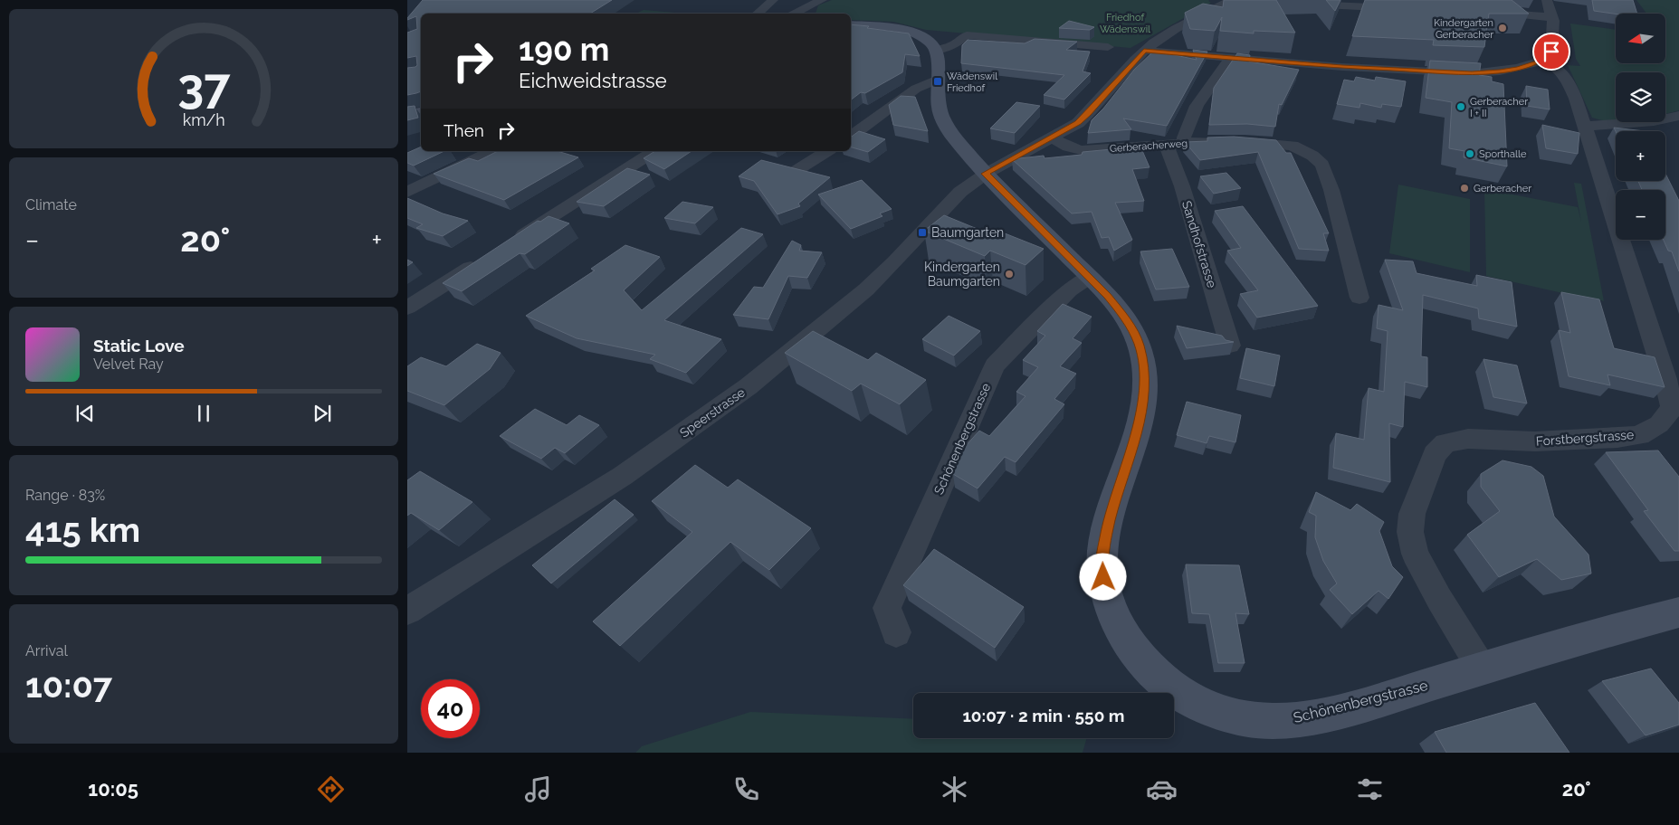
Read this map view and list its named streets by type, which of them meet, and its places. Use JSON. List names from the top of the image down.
{
  "streets": {
    "street": [
      "Gerberacherweg",
      "Sandhofstrasse",
      "Speerstrasse",
      "Forstbergstrasse",
      "Schönenbergstrasse"
    ]
  },
  "crossings": [
    ["Gerberacherweg", "Sandhofstrasse"],
    ["Gerberacherweg", "Speerstrasse"],
    ["Speerstrasse", "Schönenbergstrasse"],
    ["Forstbergstrasse", "Schönenbergstrasse"]
  ],
  "parks": ["Friedhof Wädenswil"],
  "places": {
    "other": [
      "Kindergarten Gerberacher",
      "Gerberacher I + II",
      "Sporthalle",
      "Gerberacher",
      "Kindergarten Baumgarten"
    ],
    "transit": ["Wädenswil Friedhof", "Baumgarten"]
  },
  "north": "left",
  "page": {
    "map_buttons": ["+", "−"],
    "turn": ["190 m", "Eichweidstrasse"],
    "then": "Then",
    "tile": [
      "Climate",
      ["Range · 83%", "415 km"],
      ["Arrival", "10:07"]
    ],
    "heat": ["−", "20°", "+"],
    "song": ["Static Love", "Velvet Ray"],
    "limit": "40",
    "trip": "10:07 · 2 min · 550 m",
    "tabs": ["10:05", "20°"],
    "gauge": ["37", "km/h"]
  }
}
